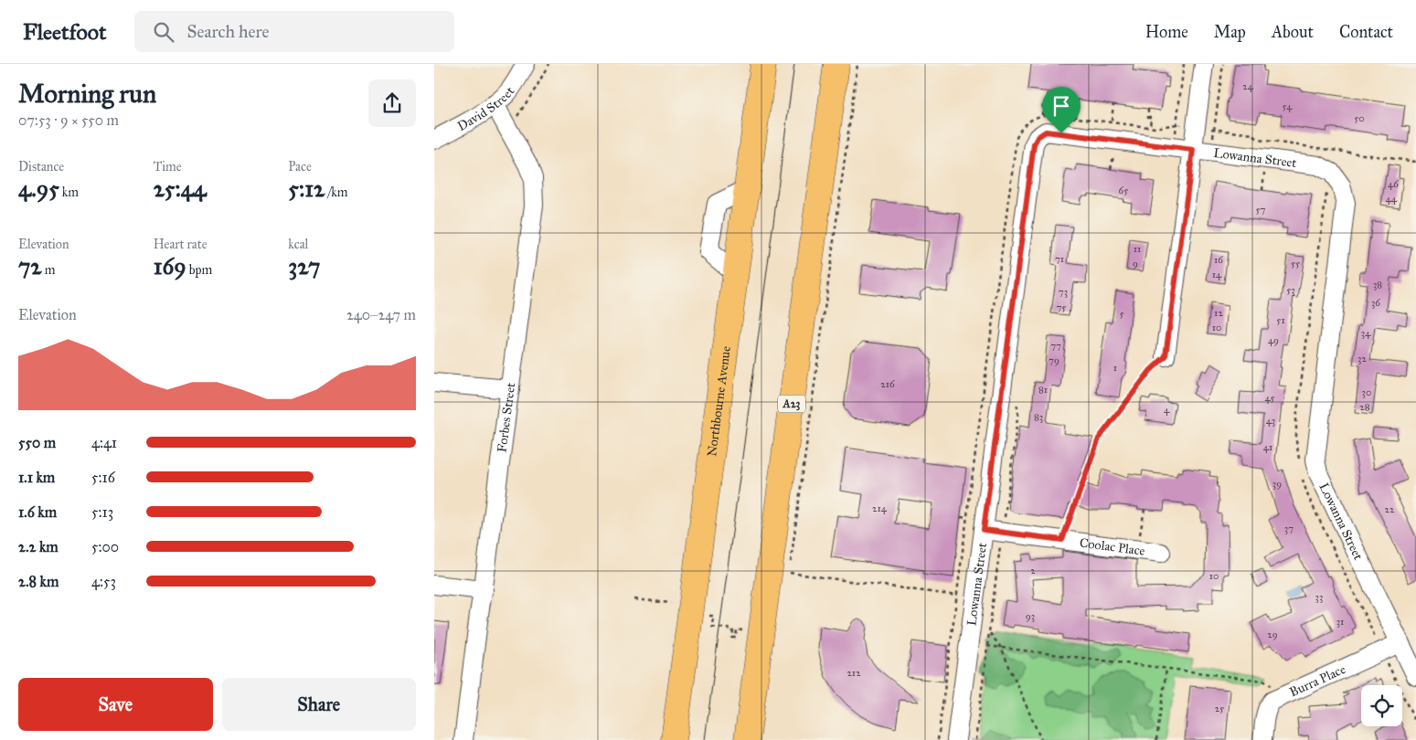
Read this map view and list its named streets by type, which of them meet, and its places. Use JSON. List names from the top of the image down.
{
  "streets": {
    "highway": ["Northbourne Avenue", "A23"],
    "street": [
      "David Street",
      "Lowanna Street",
      "Forbes Street",
      "Coolac Place",
      "Burra Place"
    ]
  },
  "crossings": [
    ["David Street", "Forbes Street"],
    ["Lowanna Street", "Coolac Place"],
    ["Lowanna Street", "Burra Place"]
  ],
  "house_numbers": [
    "24",
    "54",
    "50",
    "46",
    "65",
    "44",
    "57",
    "11",
    "71",
    "16",
    "9",
    "55",
    "14",
    "38",
    "53",
    "73",
    "36",
    "75",
    "12",
    "5",
    "51",
    "10",
    "34",
    "49",
    "77",
    "32",
    "79",
    "1",
    "216",
    "81",
    "30",
    "45",
    "28",
    "4",
    "83",
    "43",
    "41",
    "39",
    "214",
    "22",
    "37",
    "2",
    "10",
    "33",
    "93",
    "31",
    "29",
    "212",
    "25"
  ],
  "page": {
    "header": "Fleetfoot",
    "search": "Search here",
    "nav": [
      "Home",
      "Map",
      "About",
      "Contact"
    ],
    "heading": ["Morning run", "07:53 · 9 × 550 m"],
    "stats": [
      ["Distance", "4.95 km"],
      ["Time", "25:44"],
      ["Pace", "5:12 /km"],
      ["Elevation", "72 m"],
      ["Heart rate", "169 bpm"],
      ["kcal", "327"]
    ],
    "chart": ["Elevation", "240–247 m"],
    "list": [
      {
        "name": "550 m",
        "note": "4:41"
      },
      {
        "name": "1.1 km",
        "note": "5:16"
      },
      {
        "name": "1.6 km",
        "note": "5:13"
      },
      {
        "name": "2.2 km",
        "note": "5:00"
      },
      {
        "name": "2.8 km",
        "note": "4:53"
      }
    ],
    "buttons": ["Save", "Share"]
  }
}
